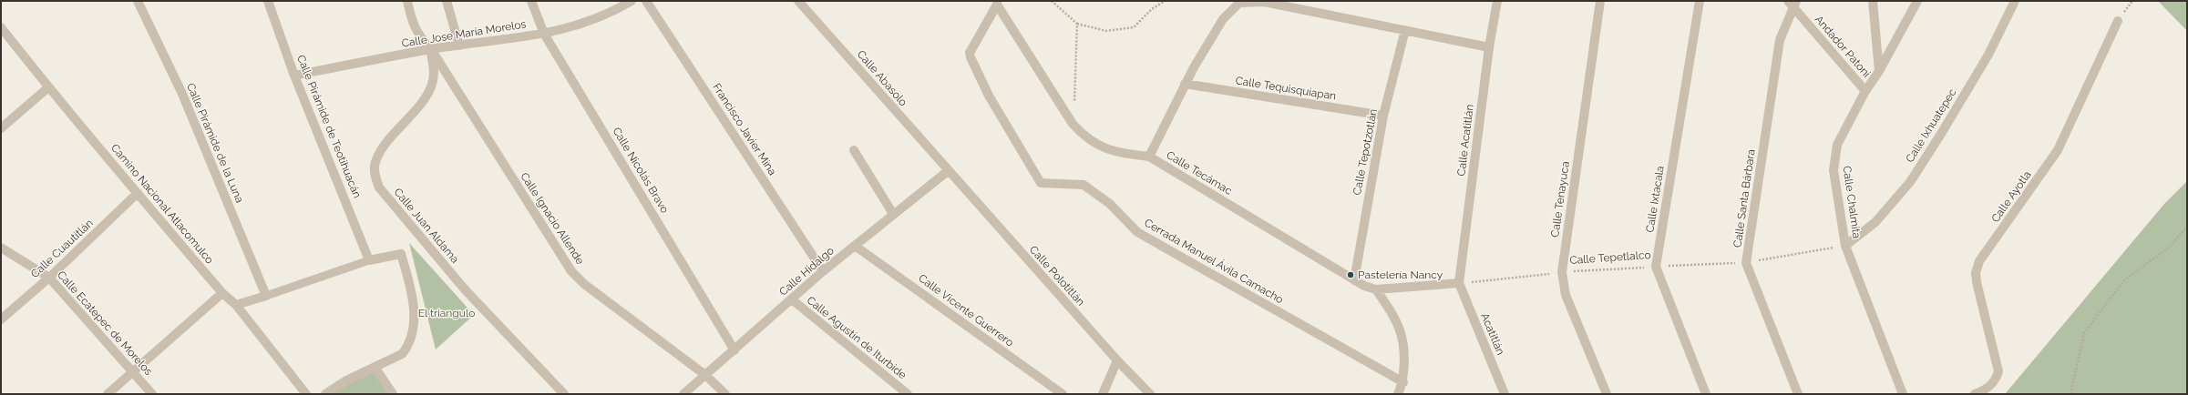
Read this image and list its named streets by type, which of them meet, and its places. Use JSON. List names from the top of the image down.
{
  "streets": {
    "street": [
      "Calle Jose María Morelos",
      "Andador Patoni",
      "Calle Abasolo",
      "Calle Tequisquiapan",
      "Calle Ixhuatepec",
      "Calle Pirámide de Teotihuacán",
      "Francisco Javier Mina",
      "Calle Acatitlán",
      "Calle Pirámide de la Luna",
      "Calle Tepotzotlán",
      "Calle Nicolás Bravo",
      "Calle Tecámac",
      "Calle Ayotla",
      "Calle Santa Bárbara",
      "Calle Tenayuca",
      "Calle Ixtacala",
      "Calle Chalmita",
      "Camino Nacional Atlacomulco",
      "Calle Ignacio Allende",
      "Calle Juan Aldama",
      "Calle Cuautitlán",
      "Cerrada Manuel Ávila Camacho",
      "Calle Hidalgo",
      "Calle Polotitlán",
      "Calle Vicente Guerrero",
      "Calle Ecatepec de Morelos",
      "Acatitlán",
      "Calle Agustín de Iturbide"
    ],
    "path": ["Calle Tepetlalco"]
  },
  "crossings": [
    ["Calle Jose María Morelos", "Calle Pirámide de Teotihuacán"],
    ["Calle Jose María Morelos", "Calle Nicolás Bravo"],
    ["Calle Jose María Morelos", "Calle Ignacio Allende"],
    ["Calle Jose María Morelos", "Calle Juan Aldama"],
    ["Andador Patoni", "Calle Santa Bárbara"],
    ["Andador Patoni", "Calle Chalmita"],
    ["Calle Abasolo", "Calle Hidalgo"],
    ["Calle Abasolo", "Calle Polotitlán"],
    ["Calle Tequisquiapan", "Calle Tepotzotlán"],
    ["Calle Tequisquiapan", "Calle Tecámac"],
    ["Calle Ixhuatepec", "Calle Chalmita"],
    ["Calle Ixhuatepec", "Calle Tepetlalco"],
    ["Francisco Javier Mina", "Calle Hidalgo"],
    ["Calle Acatitlán", "Calle Tecámac"],
    ["Calle Acatitlán", "Calle Tepetlalco"],
    ["Calle Acatitlán", "Acatitlán"],
    ["Calle Tepotzotlán", "Calle Tecámac"],
    ["Calle Nicolás Bravo", "Calle Hidalgo"],
    ["Calle Tecámac", "Cerrada Manuel Ávila Camacho"],
    ["Calle Santa Bárbara", "Calle Tepetlalco"],
    ["Calle Tenayuca", "Calle Tepetlalco"],
    ["Calle Ixtacala", "Calle Tepetlalco"],
    ["Calle Chalmita", "Calle Tepetlalco"],
    ["Camino Nacional Atlacomulco", "Calle Cuautitlán"],
    ["Calle Ignacio Allende", "Calle Juan Aldama"],
    ["Calle Ignacio Allende", "Calle Hidalgo"],
    ["Calle Cuautitlán", "Calle Ecatepec de Morelos"],
    ["Calle Tepetlalco", "Acatitlán"],
    ["Calle Hidalgo", "Calle Polotitlán"],
    ["Calle Hidalgo", "Calle Vicente Guerrero"],
    ["Calle Hidalgo", "Calle Agustín de Iturbide"]
  ],
  "parks": ["El triangulo"],
  "places": ["Pastelería Nancy"]
}
